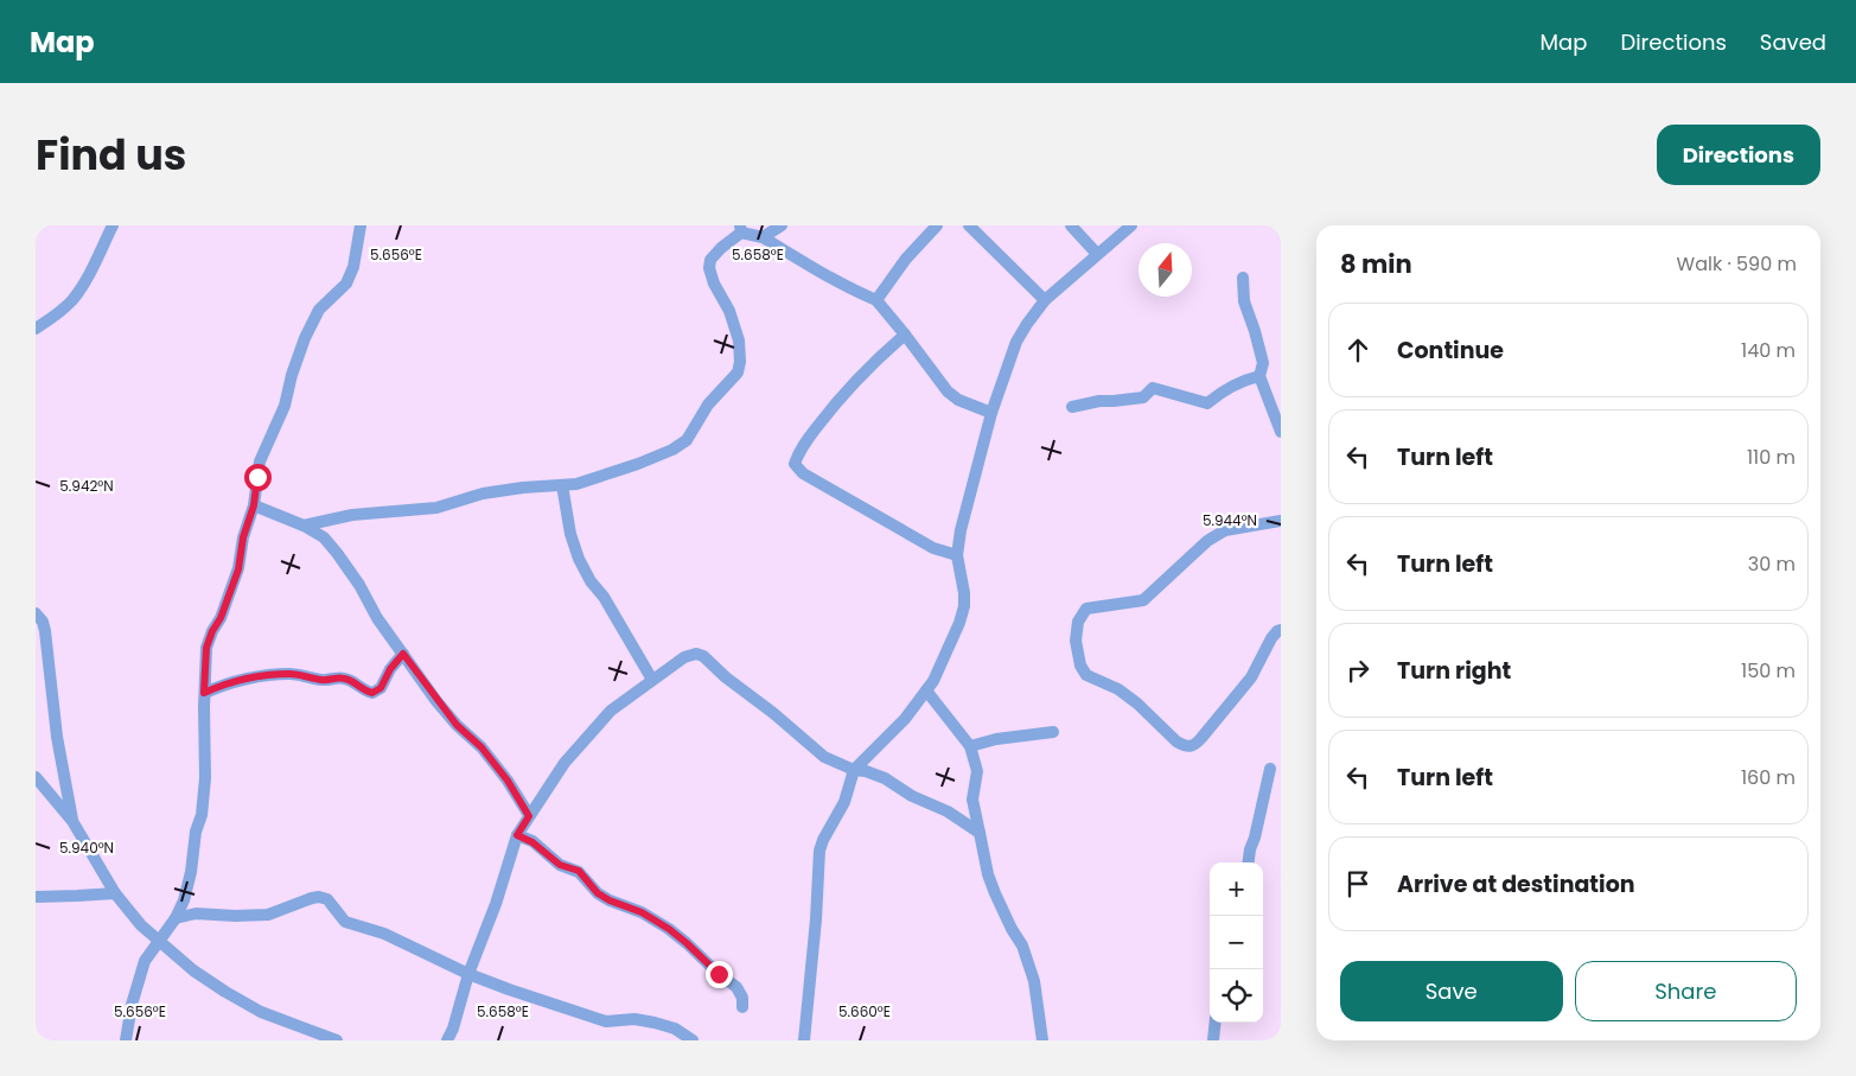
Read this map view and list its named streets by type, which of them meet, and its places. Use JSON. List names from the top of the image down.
{
  "north": "top",
  "page": {
    "header": "Map",
    "nav": ["Map", "Directions", "Saved"],
    "title": "Find us",
    "buttons": [
      "Directions",
      ["Save", "Share"]
    ],
    "heading": ["8 min", "Walk · 590 m"],
    "list": [
      ["Continue", "140 m"],
      ["Turn left", "110 m"],
      ["Turn left", "30 m"],
      ["Turn right", "150 m"],
      ["Turn left", "160 m"],
      "Arrive at destination"
    ],
    "map_buttons": ["+", "−"]
  },
  "coordinates": [
    "5.656°E",
    "5.658°E",
    "5.942°N",
    "5.944°N",
    "5.940°N",
    "5.660°E"
  ]
}
